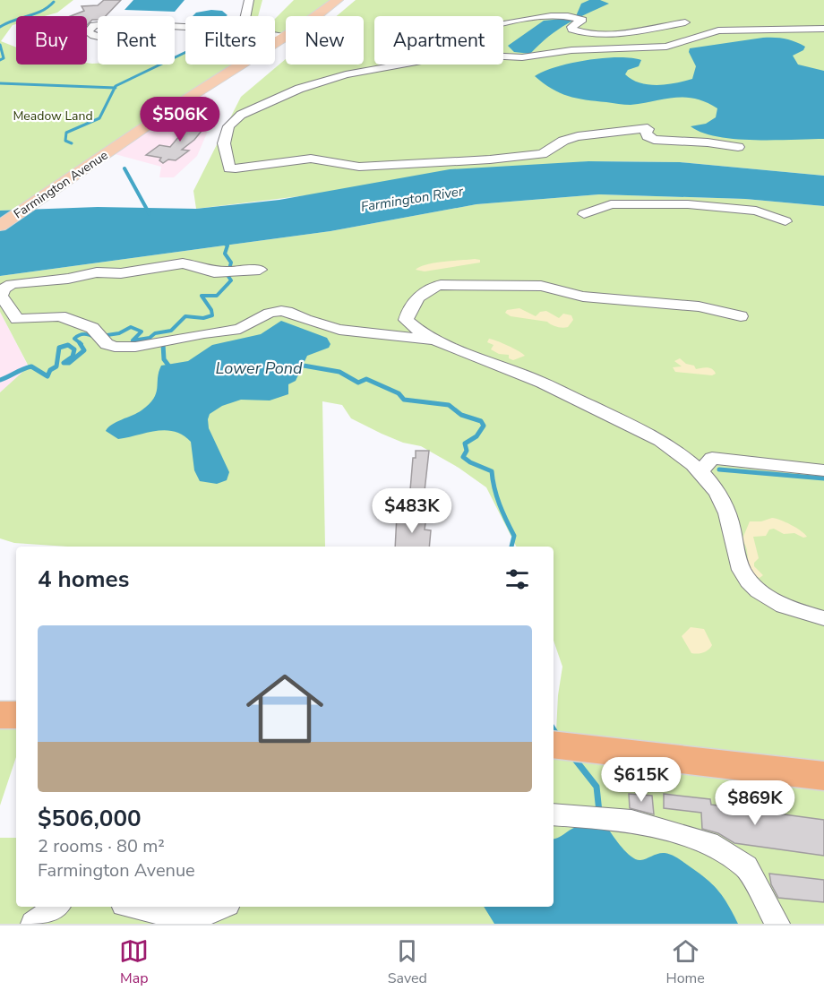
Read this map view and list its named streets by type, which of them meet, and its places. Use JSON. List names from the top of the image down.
{
  "streets": {
    "main road": ["Farmington Avenue"]
  },
  "water": ["Farmington River", "Lower Pond"],
  "parks": ["Meadow Land"],
  "page": {
    "chip": [
      "Buy",
      "Rent",
      "Filters",
      "New",
      "Apartment"
    ],
    "price": [
      "$506K",
      "$483K",
      "$615K",
      "$869K"
    ],
    "heading": "4 homes",
    "list": [
      {
        "name": "$506,000",
        "note": "2 rooms · 80 m² · Farmington Avenue"
      }
    ],
    "tabs": ["Map", "Saved", "Home"]
  }
}
